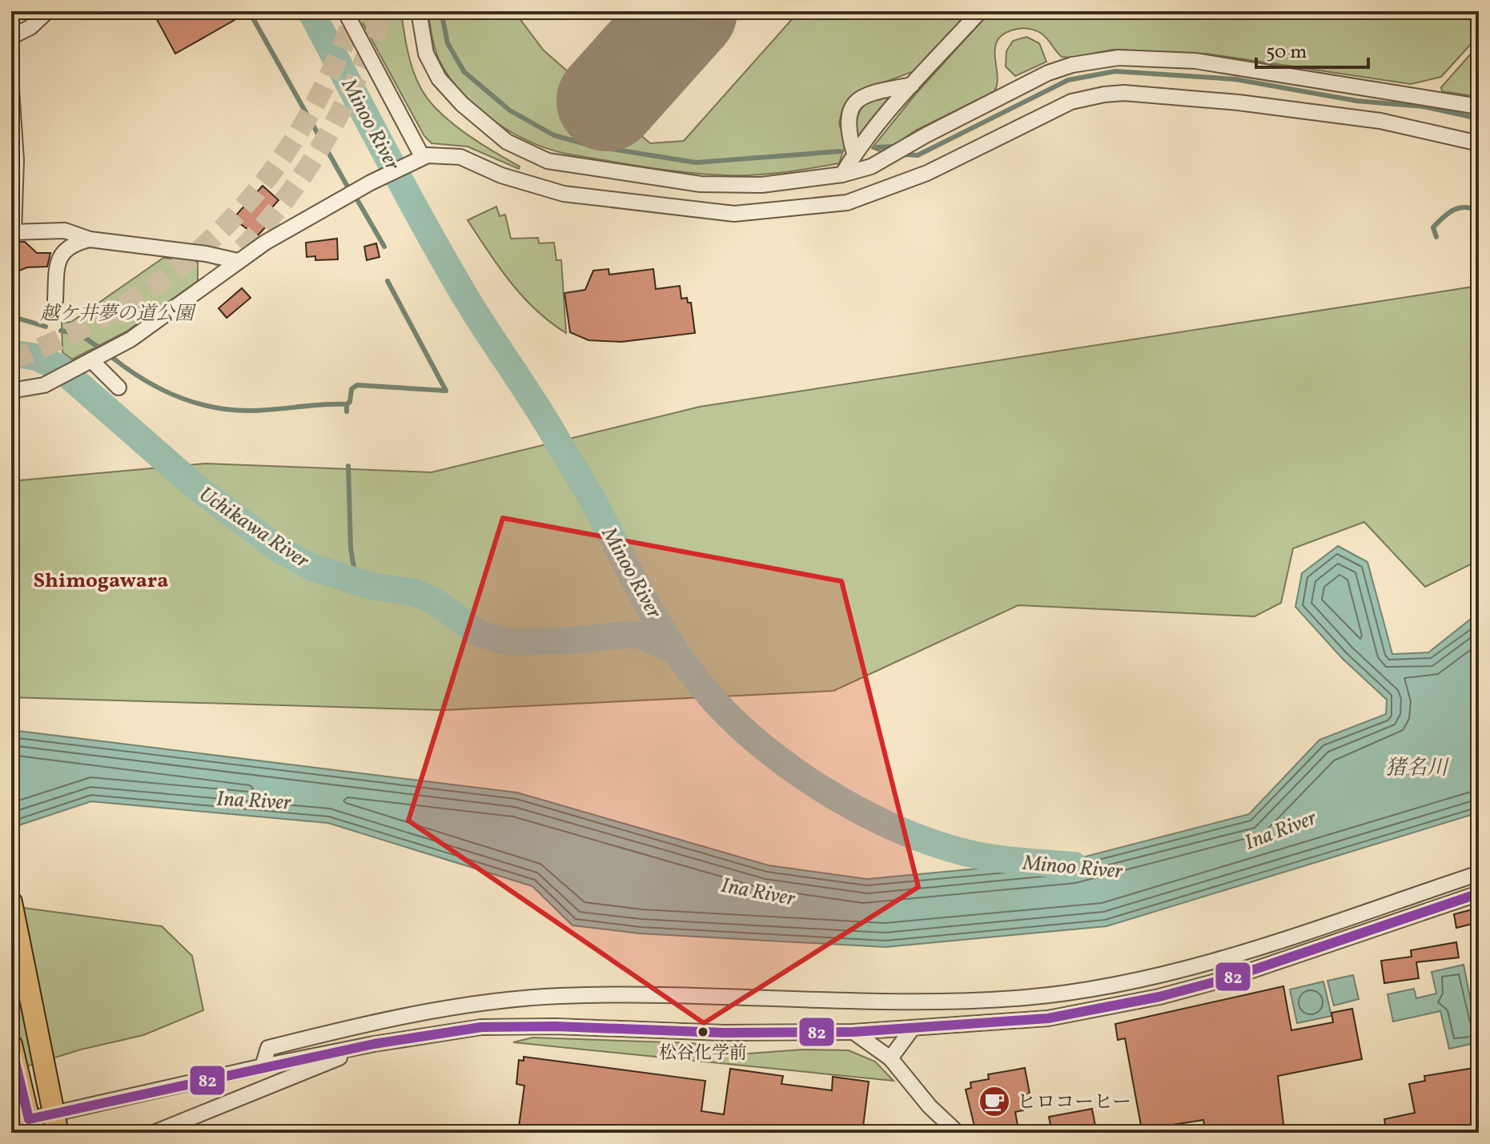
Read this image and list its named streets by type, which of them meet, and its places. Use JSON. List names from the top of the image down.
{
  "districts": ["Shimogawara"],
  "water": [
    "Minoo River",
    "Uchikawa River",
    "猪名川",
    "Ina River"
  ],
  "parks": ["越ケ井夢の道公園"],
  "places": {
    "other": ["松谷化学前"],
    "cafe": ["ヒロコーヒー"]
  },
  "lines": ["transit line 82"],
  "scale_bar": "50 m"
}
